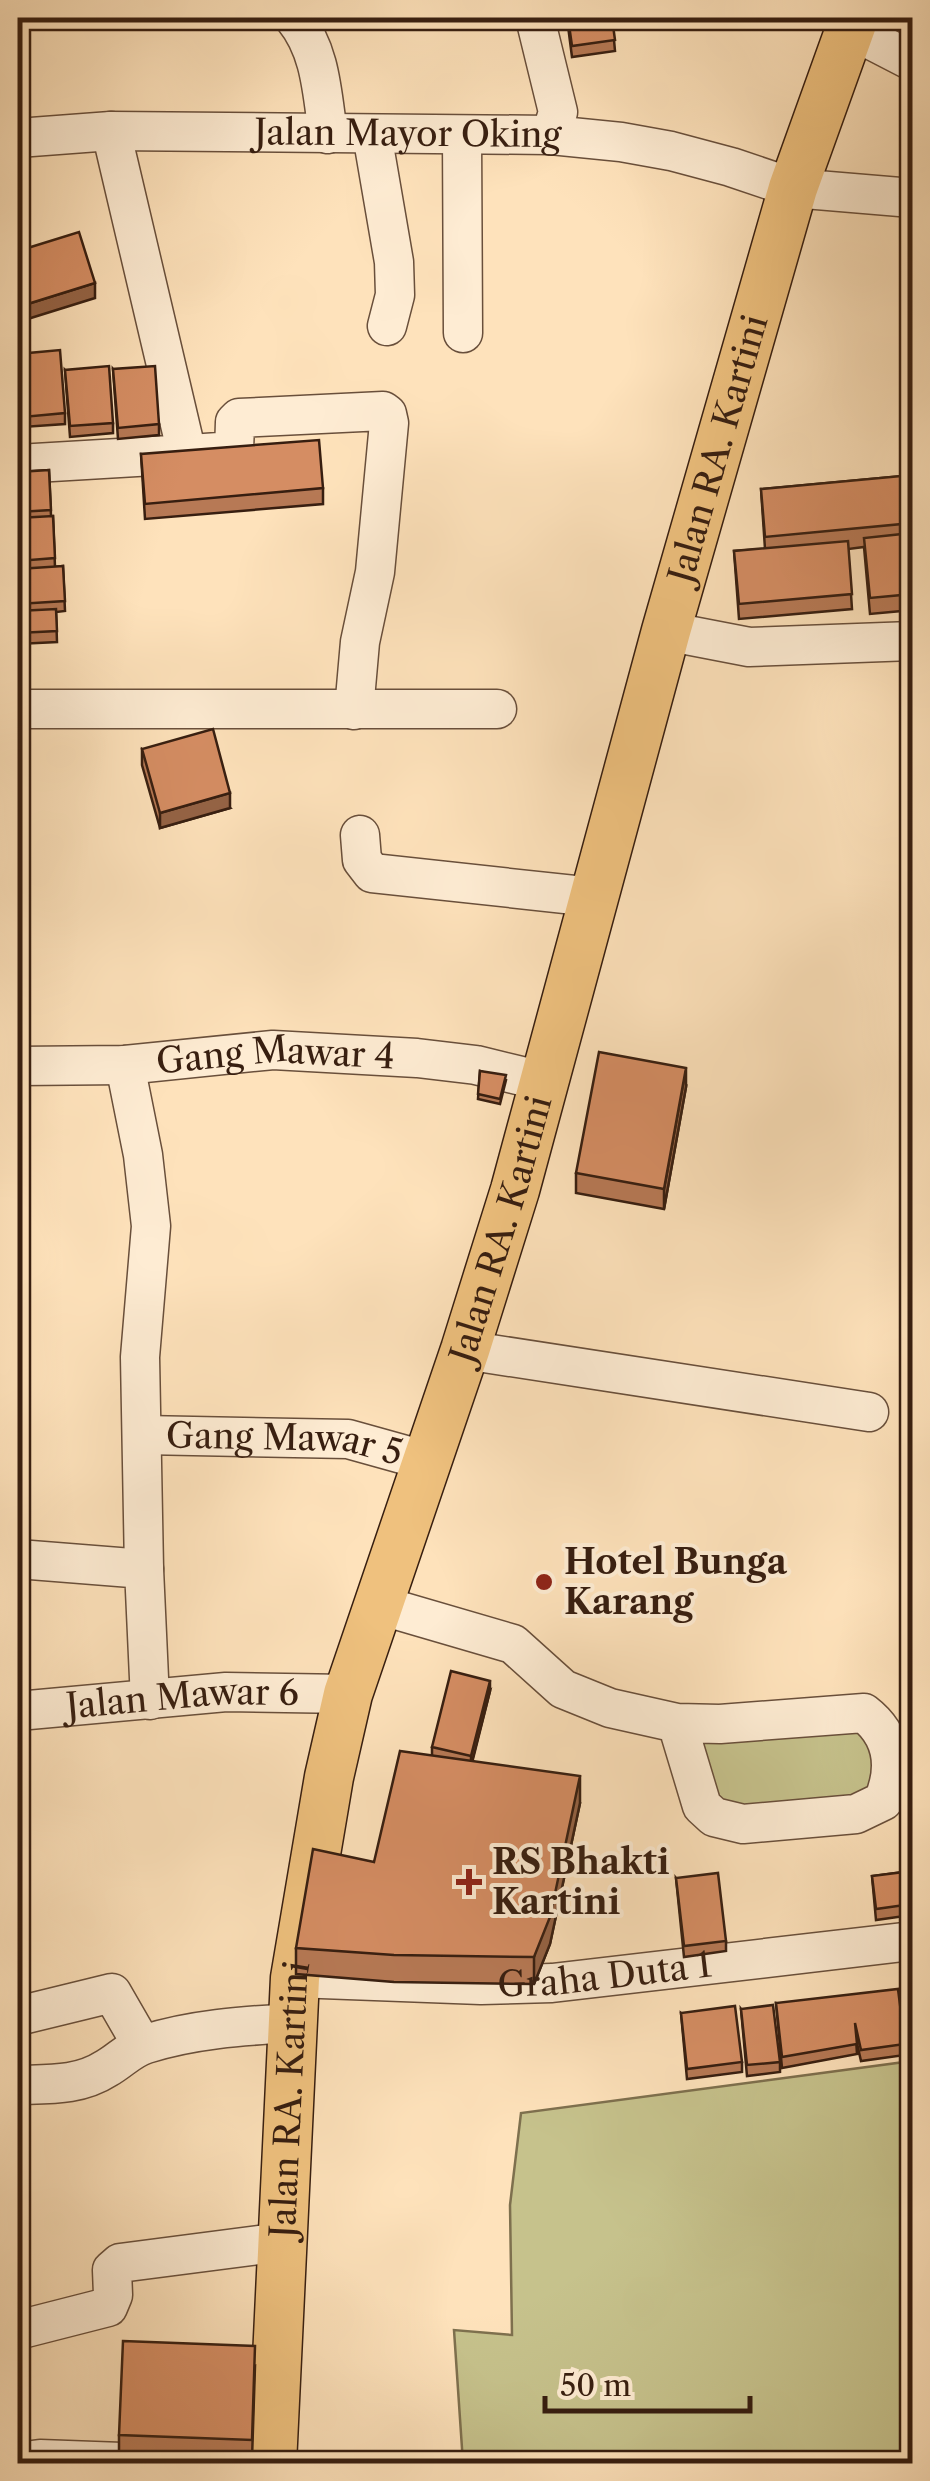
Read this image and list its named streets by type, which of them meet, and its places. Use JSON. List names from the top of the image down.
{
  "streets": {
    "main road": ["Jalan RA. Kartini"],
    "street": [
      "Jalan Mayor Oking",
      "Gang Mawar 4",
      "Gang Mawar 5",
      "Jalan Mawar 6",
      "Graha Duta 1"
    ]
  },
  "crossings": [
    ["Jalan Mayor Oking", "Jalan RA. Kartini"],
    ["Jalan RA. Kartini", "Gang Mawar 4"],
    ["Jalan RA. Kartini", "Gang Mawar 5"],
    ["Jalan RA. Kartini", "Jalan Mawar 6"],
    ["Jalan RA. Kartini", "Graha Duta 1"]
  ],
  "places": {
    "other": ["Hotel Bunga Karang"],
    "health": ["RS Bhakti Kartini"]
  },
  "scale_bar": "50 m"
}
